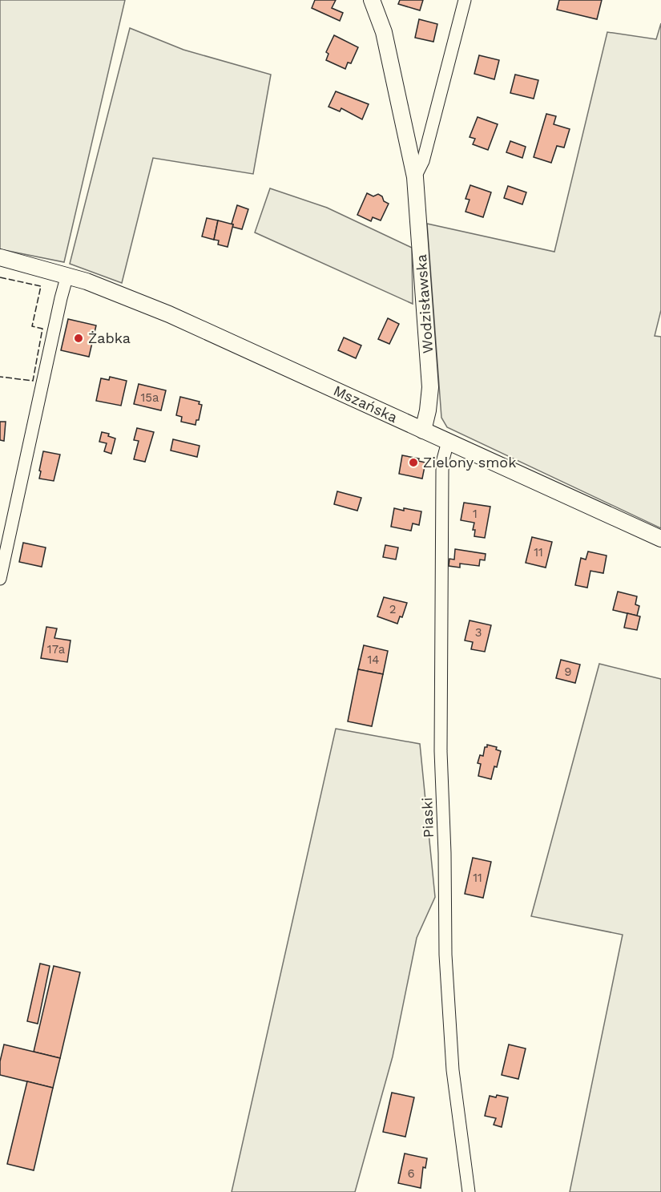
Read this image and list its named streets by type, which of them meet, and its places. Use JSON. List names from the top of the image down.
{
  "streets": {
    "street": ["Wodzisławska", "Mszańska", "Piaski"]
  },
  "crossings": [
    ["Wodzisławska", "Mszańska"],
    ["Mszańska", "Piaski"]
  ],
  "places": ["Żabka", "Zielony smok"],
  "house_numbers": [
    "15a",
    "1",
    "11",
    "2",
    "3",
    "17a",
    "14",
    "9",
    "11",
    "6"
  ]
}
